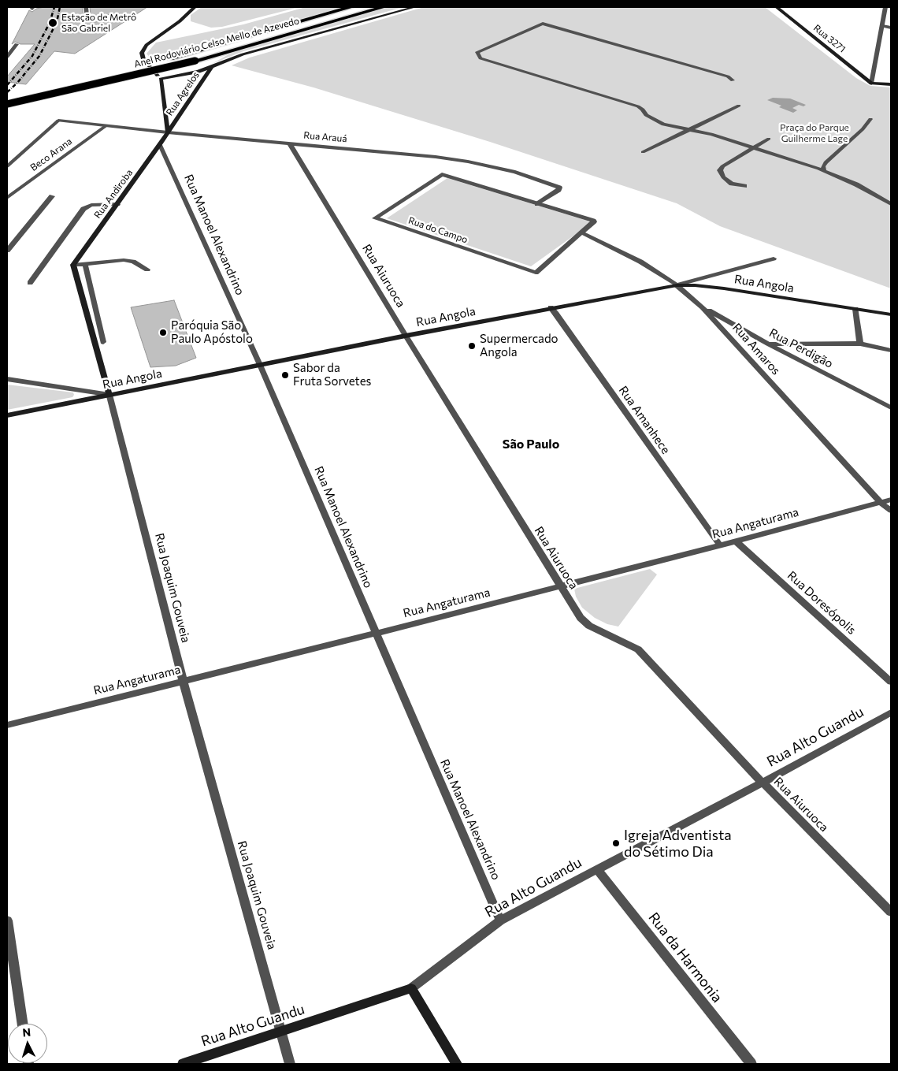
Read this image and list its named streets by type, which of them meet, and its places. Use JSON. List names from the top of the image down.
{
  "streets": {
    "highway": ["Anel Rodoviário Celso Mello de Azevedo"],
    "street": [
      "Rua 3271",
      "Rua Agrelos",
      "Rua Arauá",
      "Beco Arana",
      "Rua Andiroba",
      "Rua do Campo",
      "Rua Manoel Alexandrino",
      "Rua Aiuruoca",
      "Rua Angola",
      "Rua Perdigão",
      "Rua Amaros",
      "Rua Amanhece",
      "Rua Angaturama",
      "Rua Joaquim Gouveia",
      "Rua Doresópolis",
      "Rua Alto Guandu",
      "Rua da Harmonia"
    ]
  },
  "crossings": [
    ["Anel Rodoviário Celso Mello de Azevedo", "Rua Agrelos"],
    ["Rua Agrelos", "Rua Arauá"],
    ["Rua Agrelos", "Rua Andiroba"],
    ["Rua Arauá", "Beco Arana"],
    ["Rua Arauá", "Rua Andiroba"],
    ["Rua Arauá", "Rua do Campo"],
    ["Rua Arauá", "Rua Aiuruoca"],
    ["Rua Andiroba", "Rua Manoel Alexandrino"],
    ["Rua Andiroba", "Rua Joaquim Gouveia"],
    ["Rua do Campo", "Rua Amaros"],
    ["Rua Manoel Alexandrino", "Rua Angola"],
    ["Rua Manoel Alexandrino", "Rua Angaturama"],
    ["Rua Manoel Alexandrino", "Rua Alto Guandu"],
    ["Rua Aiuruoca", "Rua Angola"],
    ["Rua Aiuruoca", "Rua Angaturama"],
    ["Rua Aiuruoca", "Rua Alto Guandu"],
    ["Rua Angola", "Rua Amaros"],
    ["Rua Angola", "Rua Amanhece"],
    ["Rua Angola", "Rua Joaquim Gouveia"],
    ["Rua Perdigão", "Rua Amaros"],
    ["Rua Amaros", "Rua Angaturama"],
    ["Rua Amanhece", "Rua Angaturama"],
    ["Rua Angaturama", "Rua Joaquim Gouveia"],
    ["Rua Angaturama", "Rua Doresópolis"],
    ["Rua Joaquim Gouveia", "Rua Alto Guandu"],
    ["Rua Alto Guandu", "Rua da Harmonia"]
  ],
  "districts": ["São Paulo"],
  "parks": ["Praça do Parque Guilherme Lage"],
  "places": [
    "Estação de Metrô São Gabriel",
    "Paróquia São Paulo Apóstolo",
    "Supermercado Angola",
    "Sabor da Fruta Sorvetes",
    "Igreja Adventista do Sétimo Dia"
  ],
  "north": "top"
}
